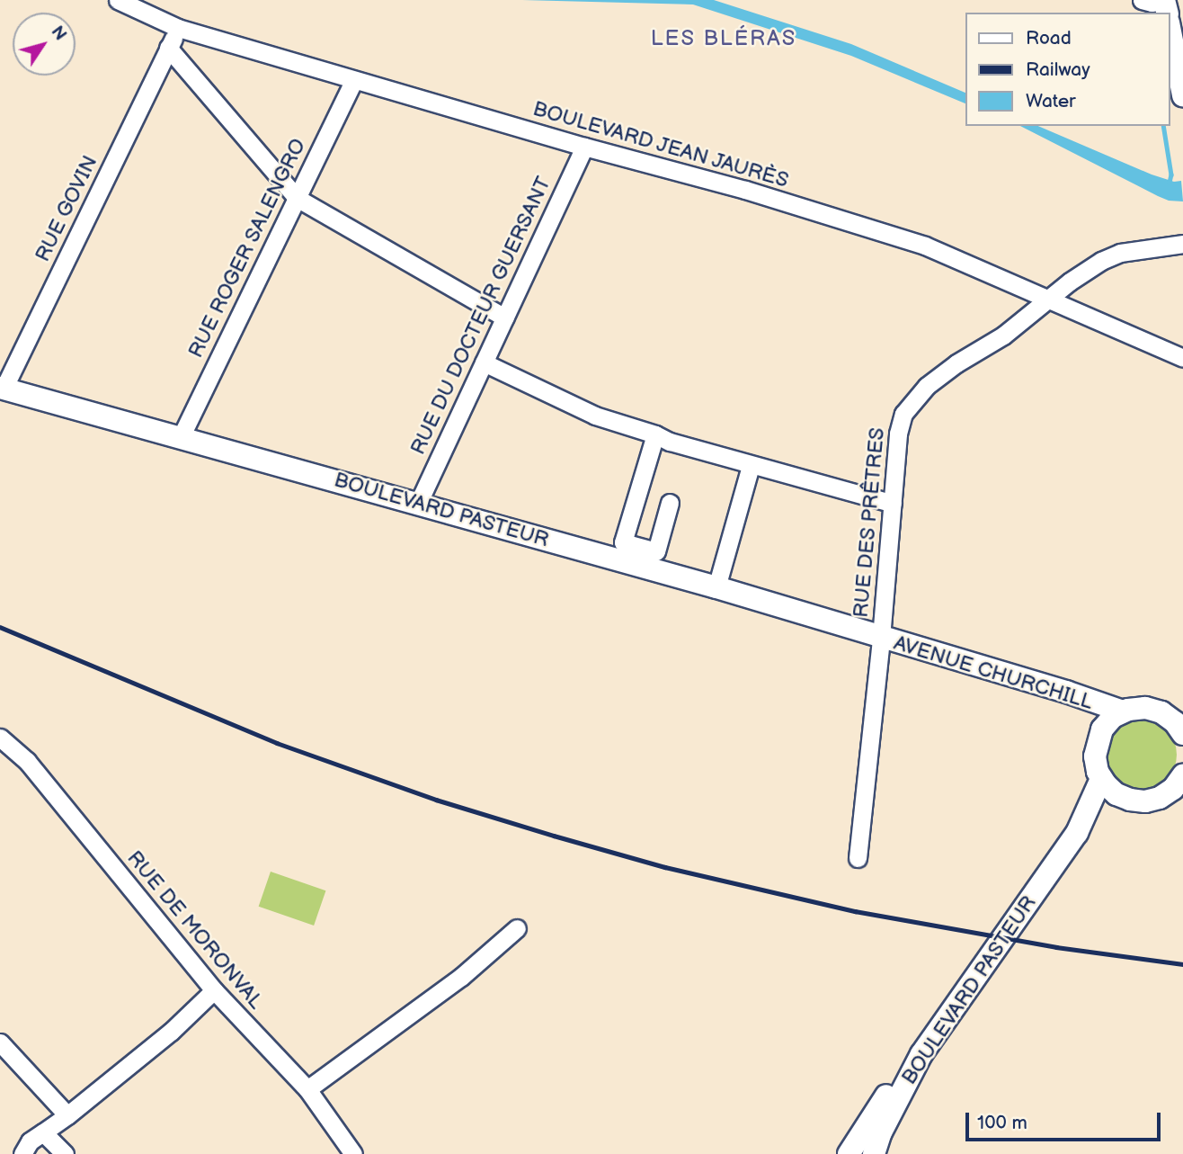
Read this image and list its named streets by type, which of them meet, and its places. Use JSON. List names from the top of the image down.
{
  "streets": {
    "main road": ["BOULEVARD PASTEUR", "AVENUE CHURCHILL"],
    "street": [
      "BOULEVARD JEAN JAURÈS",
      "RUE GOVIN",
      "RUE ROGER SALENGRO",
      "RUE DU DOCTEUR GUERSANT",
      "RUE DES PRÊTRES",
      "RUE DE MORONVAL"
    ]
  },
  "crossings": [
    ["BOULEVARD JEAN JAURÈS", "RUE GOVIN"],
    ["BOULEVARD JEAN JAURÈS", "RUE ROGER SALENGRO"],
    ["BOULEVARD JEAN JAURÈS", "RUE DU DOCTEUR GUERSANT"],
    ["BOULEVARD JEAN JAURÈS", "RUE DES PRÊTRES"],
    ["RUE GOVIN", "BOULEVARD PASTEUR"],
    ["RUE ROGER SALENGRO", "BOULEVARD PASTEUR"],
    ["RUE DU DOCTEUR GUERSANT", "BOULEVARD PASTEUR"],
    ["BOULEVARD PASTEUR", "RUE DES PRÊTRES"],
    ["BOULEVARD PASTEUR", "AVENUE CHURCHILL"],
    ["RUE DES PRÊTRES", "AVENUE CHURCHILL"]
  ],
  "districts": ["LES BLÉRAS"],
  "legend": ["Road", "Railway", "Water"],
  "scale_bar": "100 m",
  "north": "top right"
}
